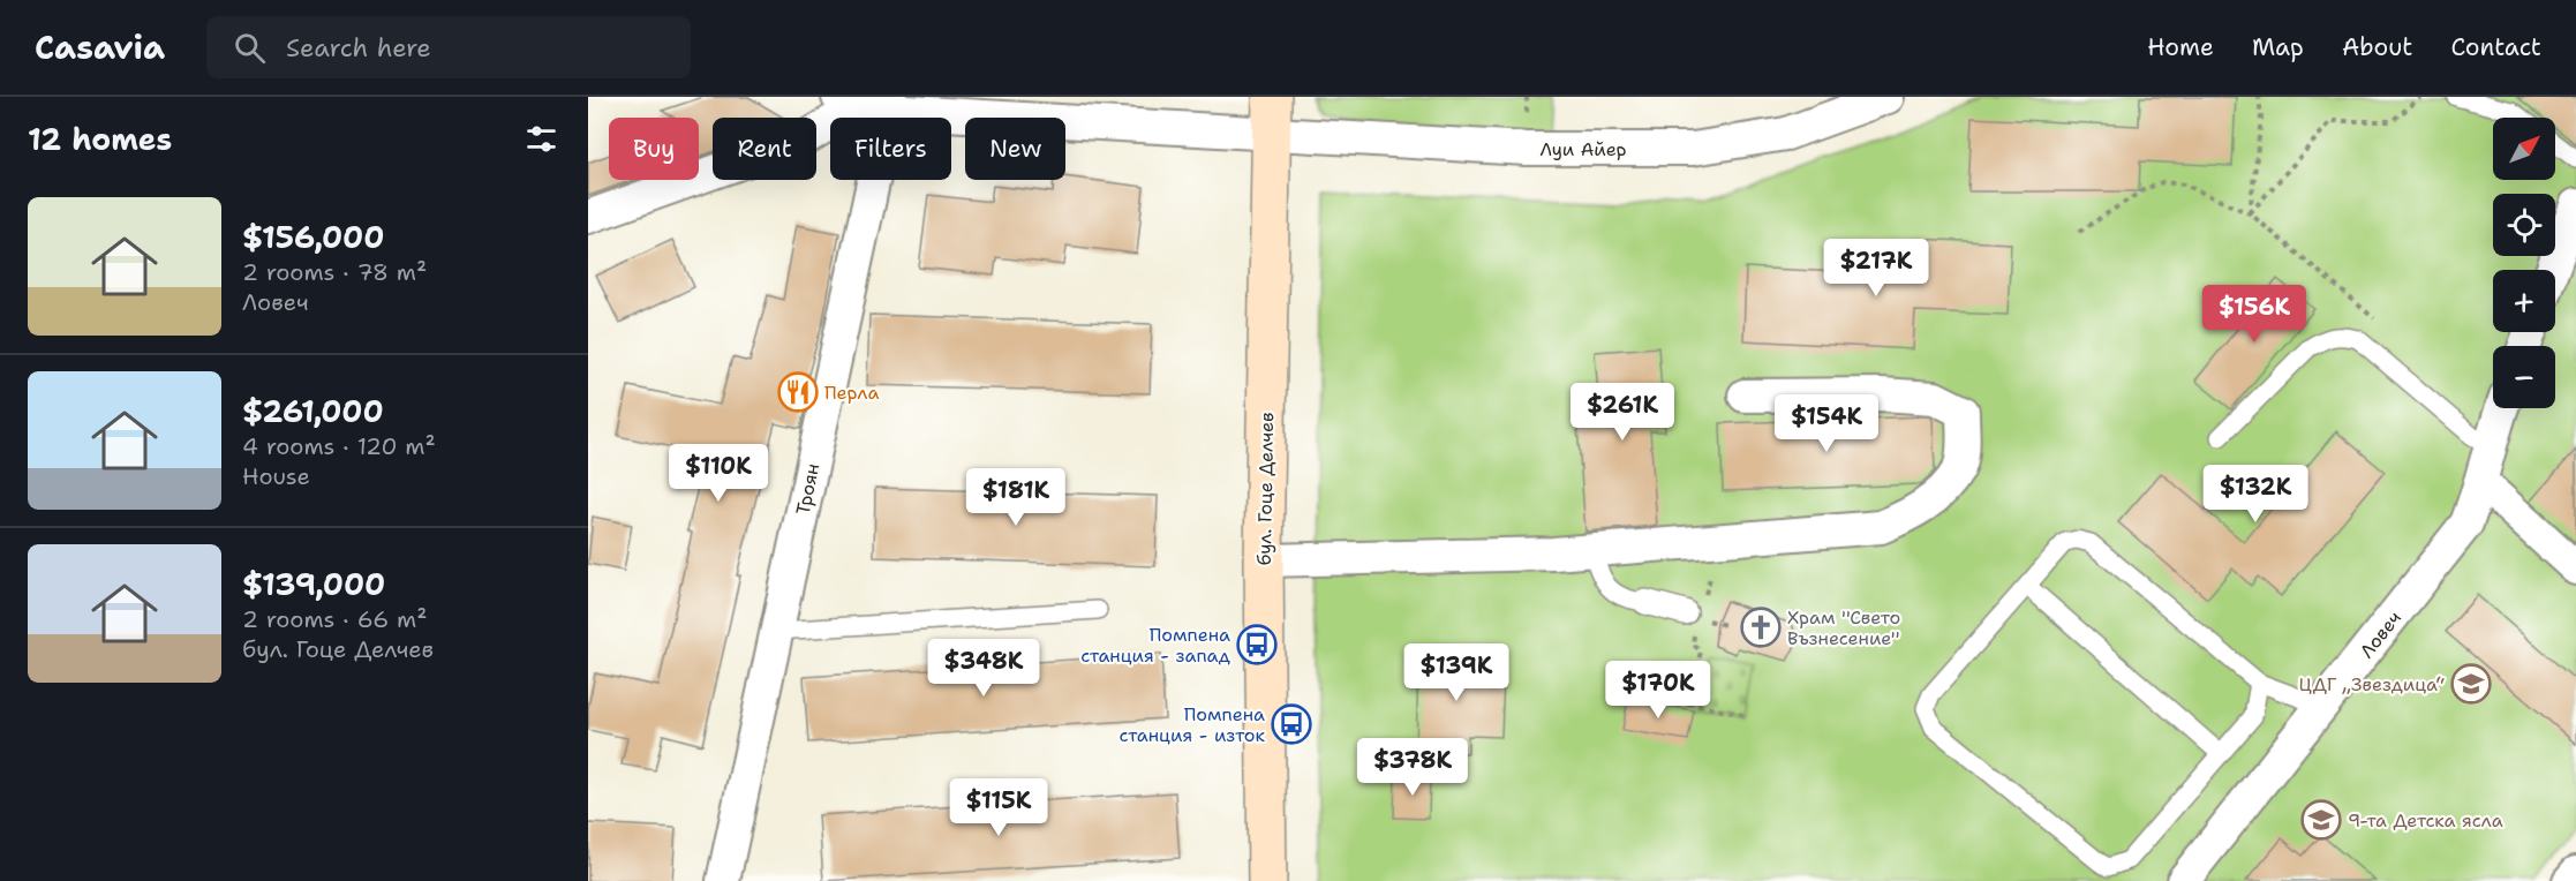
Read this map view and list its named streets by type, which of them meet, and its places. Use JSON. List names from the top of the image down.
{
  "streets": {
    "main road": ["бул. Гоце Делчев"],
    "street": ["Луи Айер", "Троян", "Ловеч"]
  },
  "crossings": [
    ["Луи Айер", "Троян"],
    ["Луи Айер", "бул. Гоце Делчев"]
  ],
  "places": {
    "restaurant": ["Перла"],
    "church": ["Храм ''Свето Възнесение''"],
    "bus stop": ["Помпена станция - запад", "Помпена станция - изток"],
    "school or university": ["ЦДГ „Звездица“", "9-та Детска ясла"]
  },
  "north": "top right",
  "page": {
    "header": "Casavia",
    "search": "Search here",
    "nav": [
      "Home",
      "Map",
      "About",
      "Contact"
    ],
    "heading": "12 homes",
    "map_buttons": ["+", "−"],
    "chip": [
      "Buy",
      "Rent",
      "Filters",
      "New"
    ],
    "list": [
      {
        "name": "$156,000",
        "note": "2 rooms · 78 m² · Ловеч"
      },
      {
        "name": "$261,000",
        "note": "4 rooms · 120 m² · House"
      },
      {
        "name": "$139,000",
        "note": "2 rooms · 66 m² · бул. Гоце Делчев"
      }
    ],
    "price": [
      "$217K",
      "$156K",
      "$261K",
      "$154K",
      "$110K",
      "$132K",
      "$181K",
      "$348K",
      "$139K",
      "$170K",
      "$378K",
      "$115K"
    ]
  }
}
